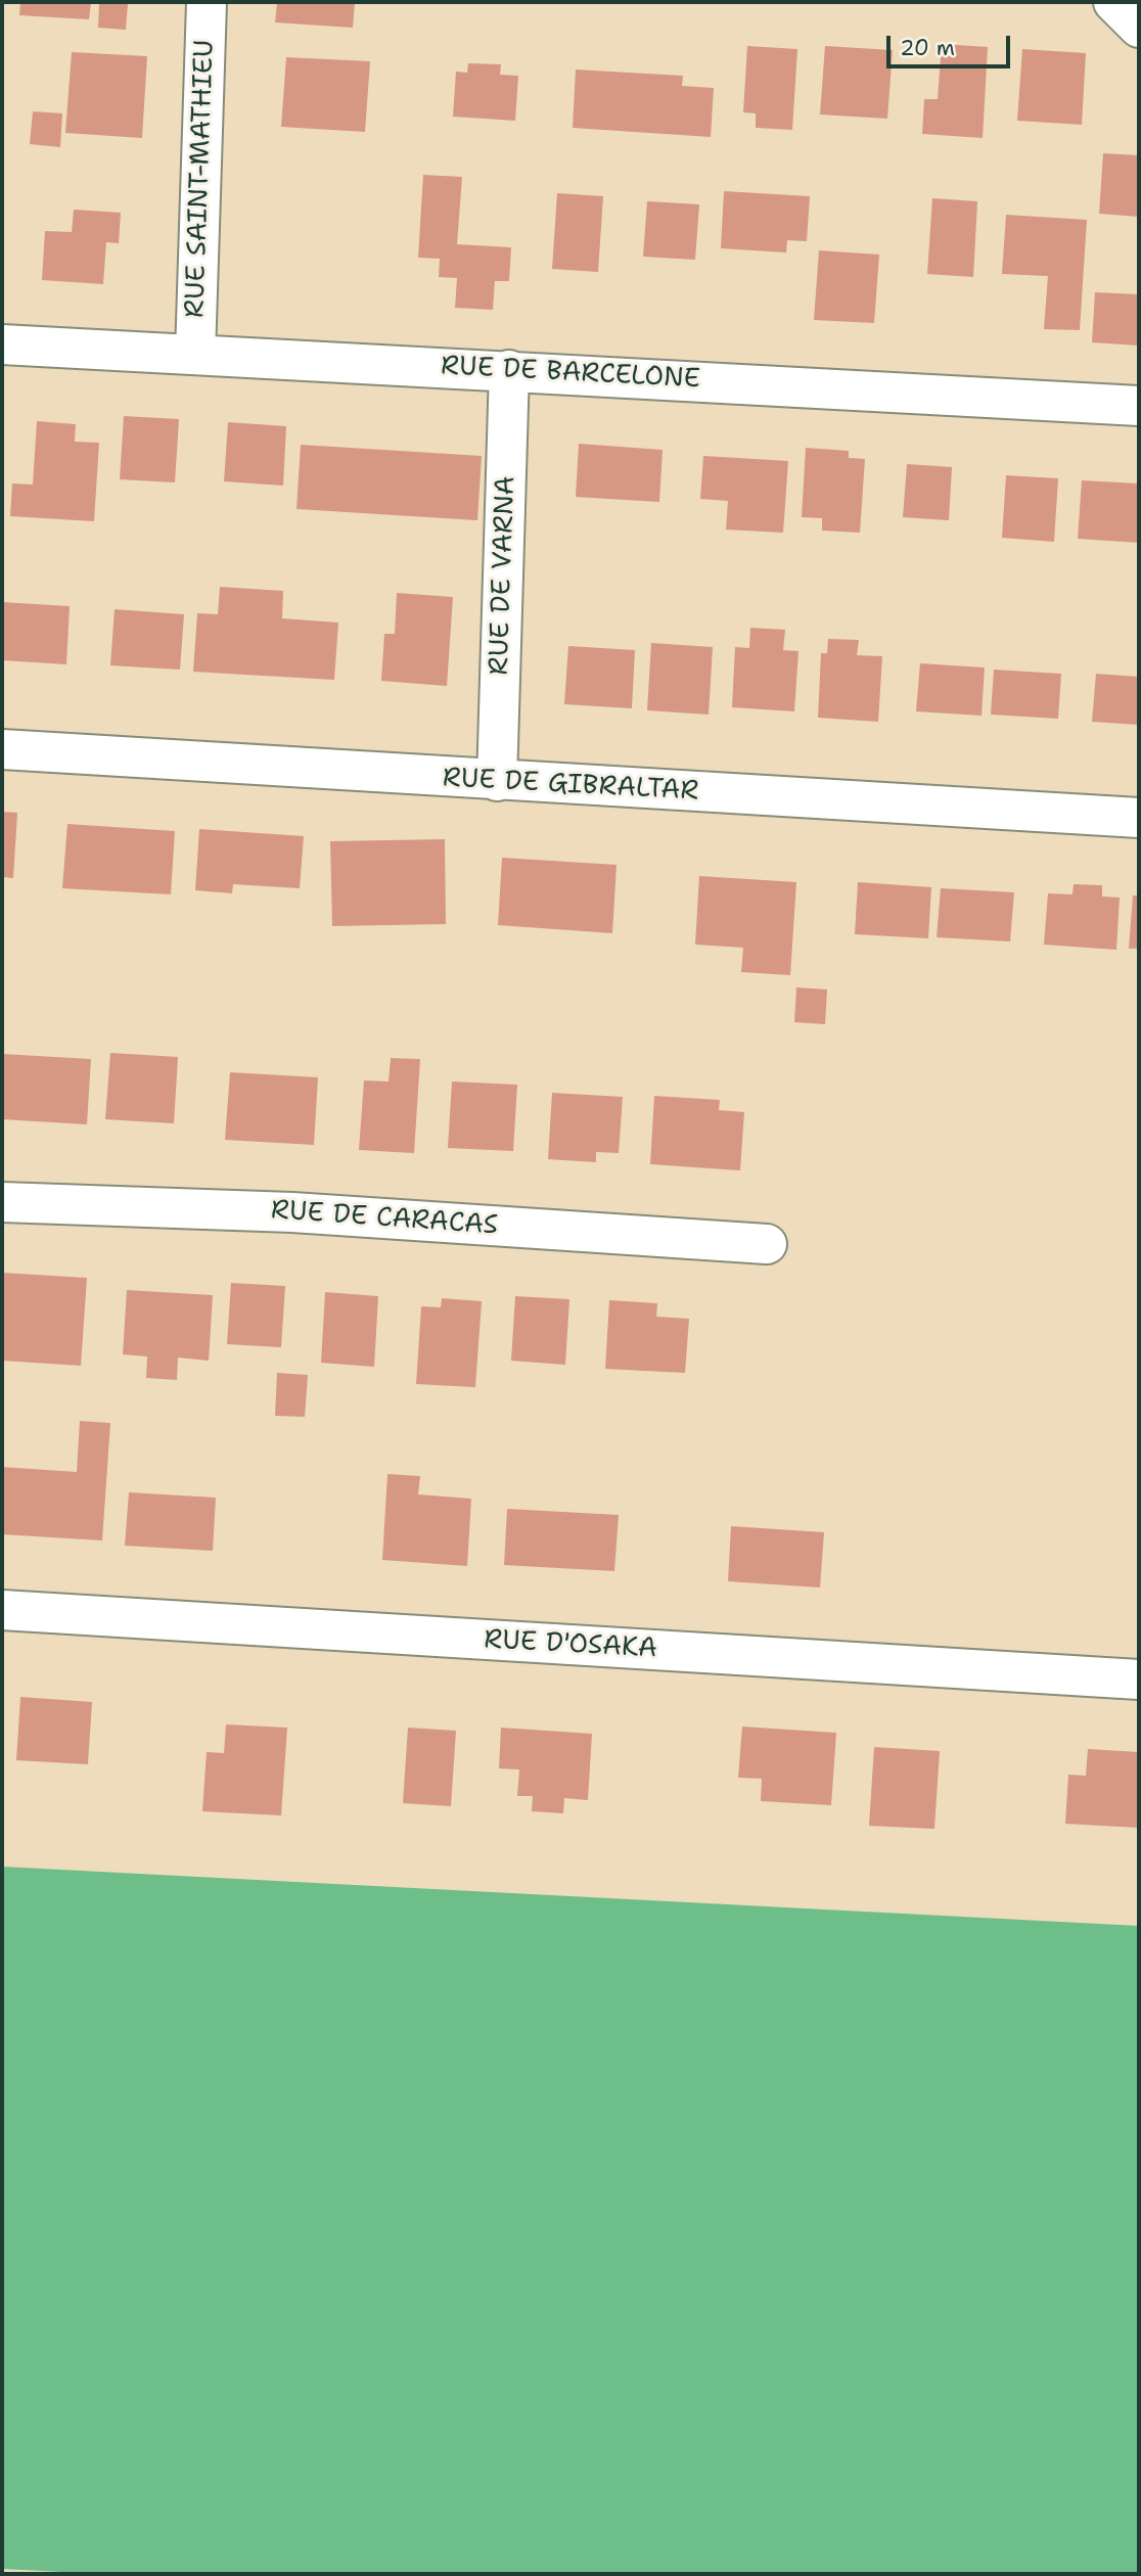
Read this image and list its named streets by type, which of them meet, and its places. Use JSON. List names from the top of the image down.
{
  "streets": {
    "street": [
      "RUE SAINT-MATHIEU",
      "RUE DE BARCELONE",
      "RUE DE VARNA",
      "RUE DE GIBRALTAR",
      "RUE DE CARACAS",
      "RUE D'OSAKA"
    ]
  },
  "crossings": [
    ["RUE SAINT-MATHIEU", "RUE DE BARCELONE"],
    ["RUE DE BARCELONE", "RUE DE VARNA"],
    ["RUE DE VARNA", "RUE DE GIBRALTAR"]
  ],
  "scale_bar": "20 m"
}
